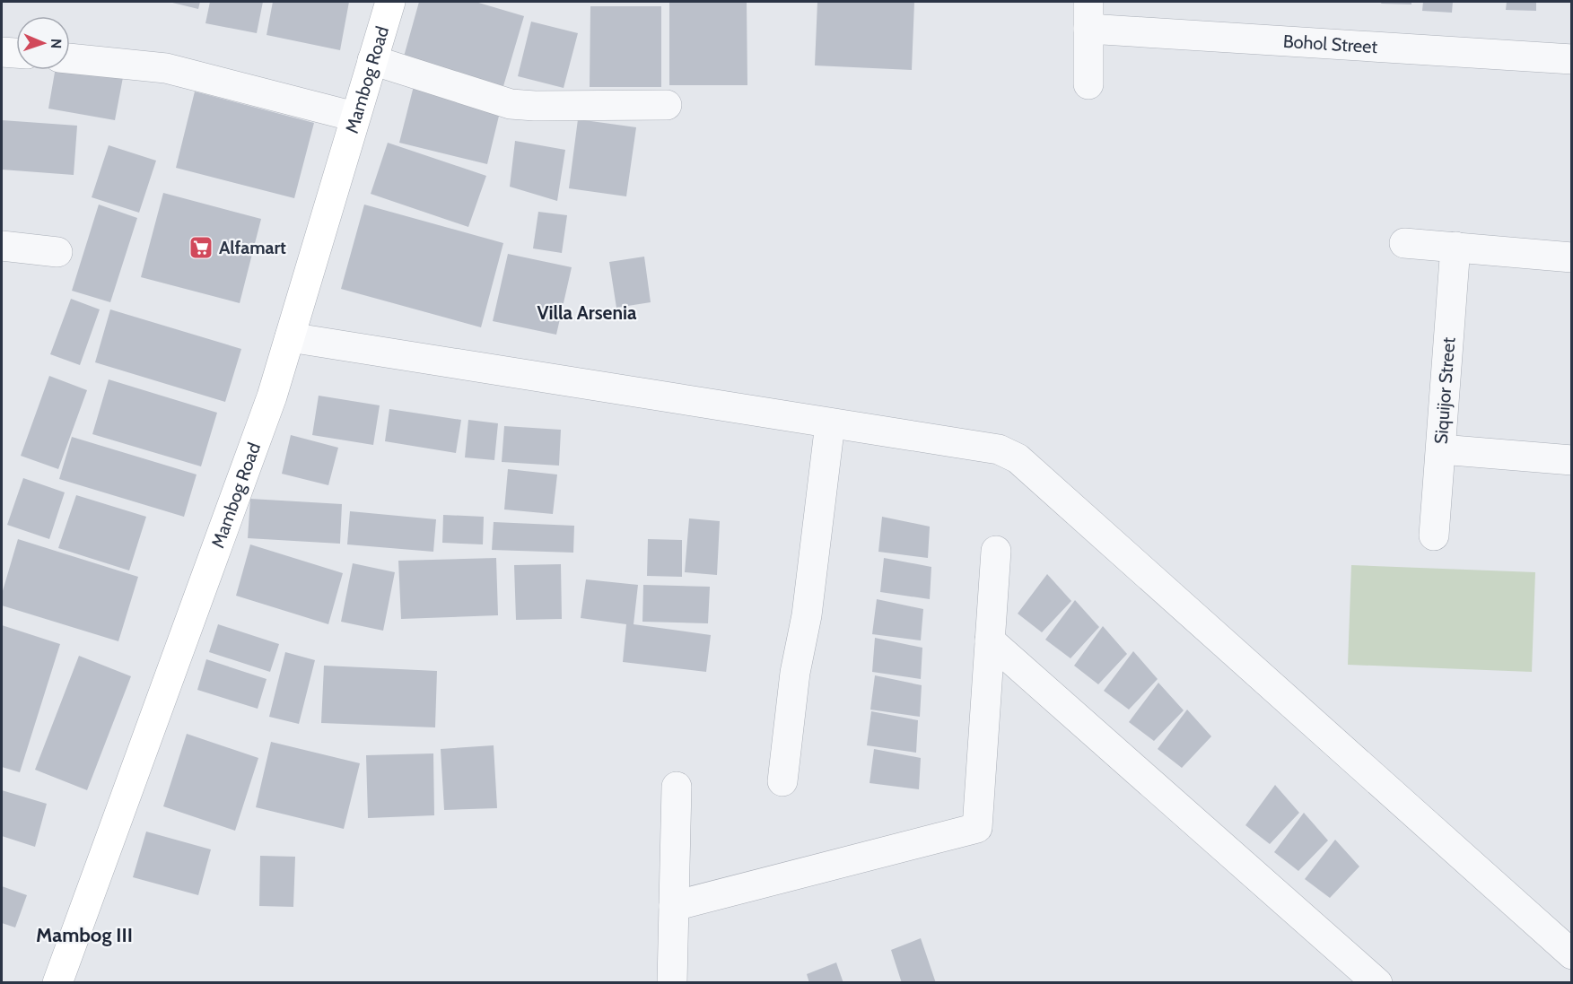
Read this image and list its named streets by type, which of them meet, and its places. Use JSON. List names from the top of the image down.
{
  "streets": {
    "main road": ["Mambog Road"],
    "street": ["Bohol Street", "Siquijor Street"]
  },
  "districts": ["Villa Arsenia", "Mambog III"],
  "places": {
    "supermarket": ["Alfamart"]
  },
  "north": "right"
}
